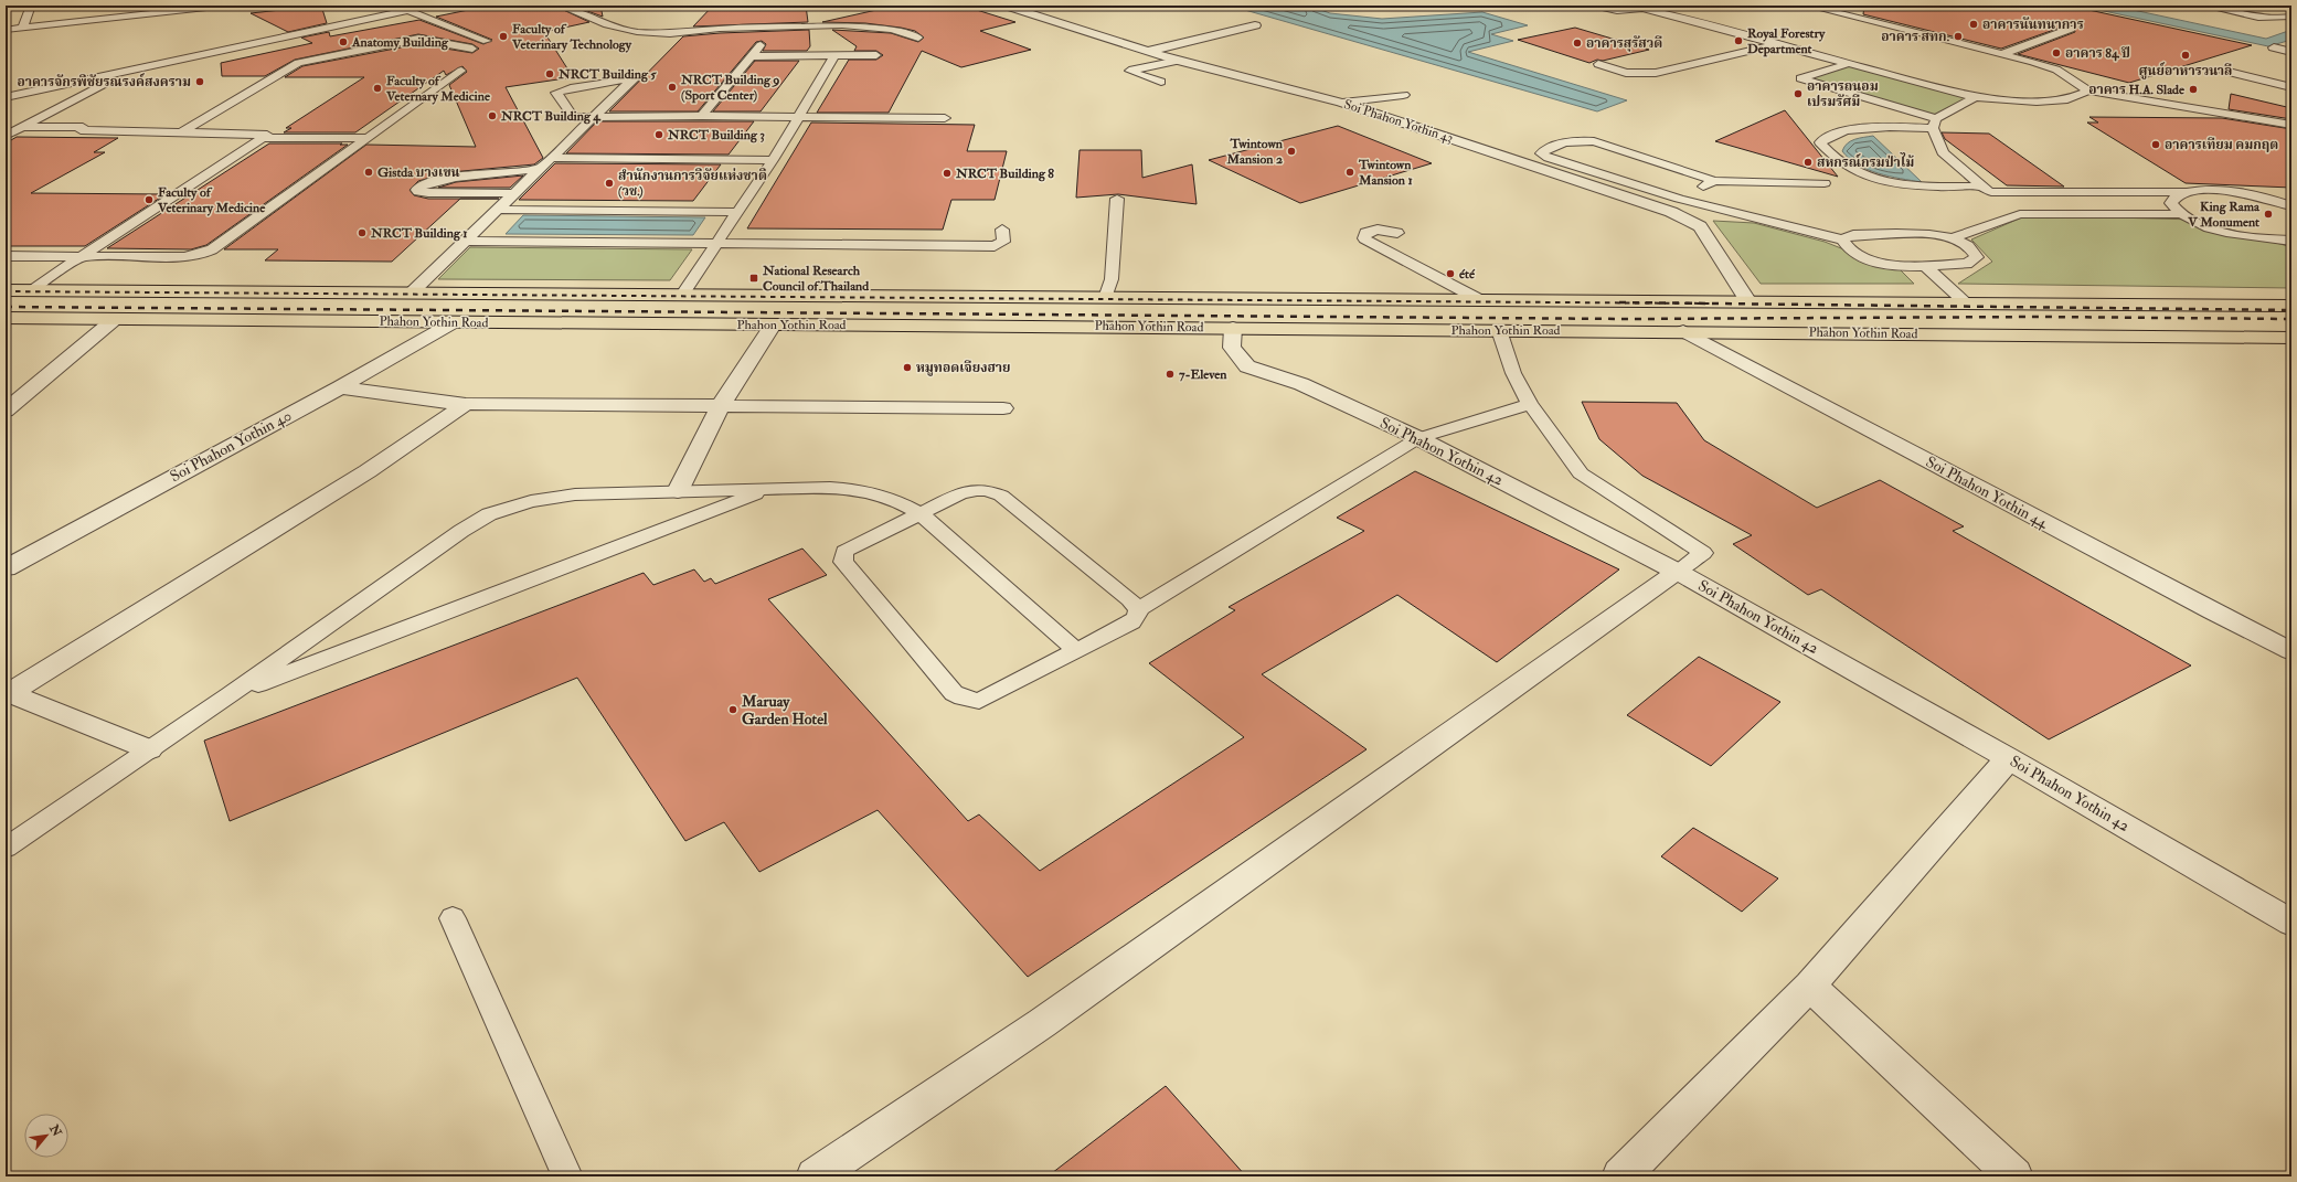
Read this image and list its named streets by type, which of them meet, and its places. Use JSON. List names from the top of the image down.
{
  "streets": {
    "main road": ["Phahon Yothin Road"],
    "street": [
      "Soi Phahon Yothin 43",
      "Soi Phahon Yothin 40",
      "Soi Phahon Yothin 42",
      "Soi Phahon Yothin 44"
    ]
  },
  "crossings": [
    ["Soi Phahon Yothin 43", "Phahon Yothin Road"],
    ["Phahon Yothin Road", "Soi Phahon Yothin 40"],
    ["Phahon Yothin Road", "Soi Phahon Yothin 42"],
    ["Phahon Yothin Road", "Soi Phahon Yothin 44"]
  ],
  "places": {
    "other": [
      "อาคารนันทนาการ",
      "Faculty of Veterinary Technology",
      "อาคาร สทก.",
      "Royal Forestry Department",
      "Anatomy Building",
      "อาคารสุรัสวดี",
      "อาคาร 84 ปี",
      "ศูนย์อาหารวนาลี",
      "NRCT Building 5",
      "อาคารจักรพิชัยรณรงค์สงคราม",
      "NRCT Building 9 (Sport Center)",
      "Faculty of Veternary Medicine",
      "อาคาร H.A. Slade",
      "อาคารถนอม เปรมรัศมี",
      "NRCT Building 4",
      "NRCT Building 3",
      "อาคารเทียม คมกฤต",
      "Twintown Mansion 2",
      "สหกรณ์กรมป่าไม้",
      "Gistda บางเขน",
      "Twintown Mansion 1",
      "NRCT Building 8",
      "สำนักงานการวิจัยแห่งชาติ (วช.)",
      "Faculty of Veterinary Medicine",
      "King Rama V Monument",
      "NRCT Building 1",
      "été",
      "หมูทอดเจียงฮาย",
      "7-Eleven",
      "Maruay Garden Hotel"
    ],
    "transit": ["National Research Council of Thailand"]
  },
  "north": "top right"
}
